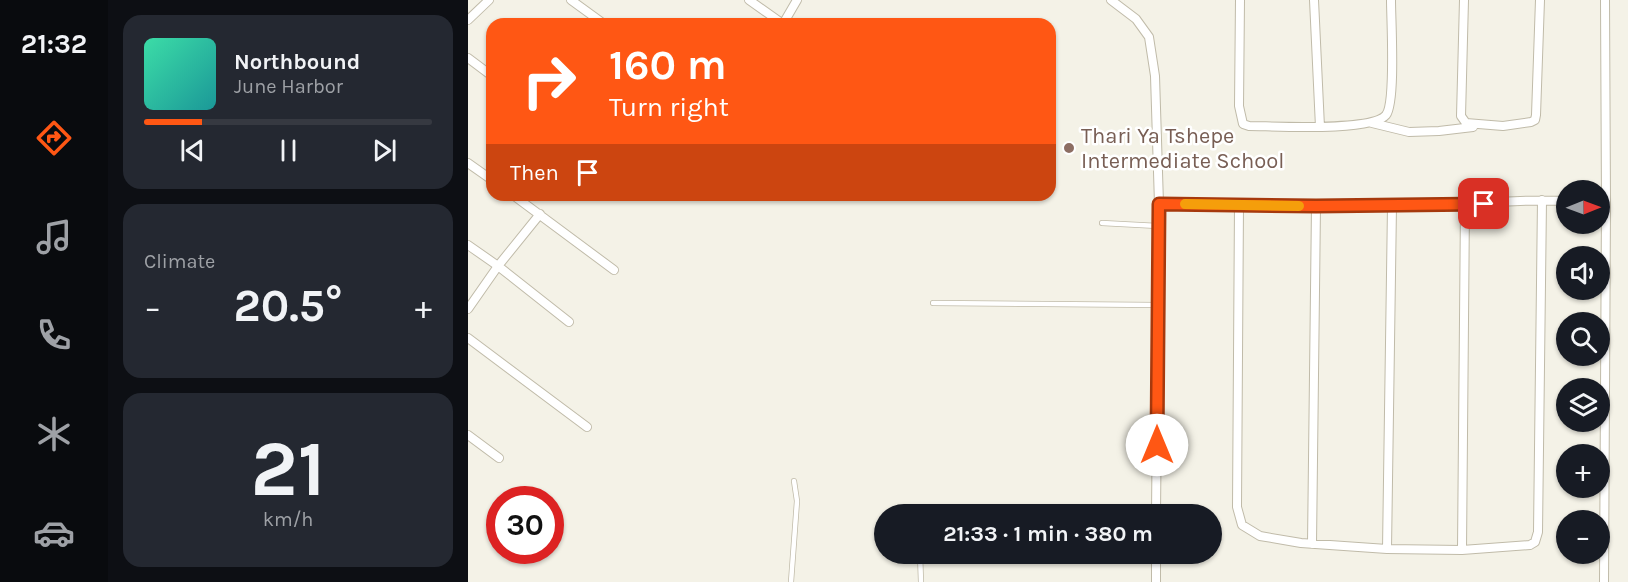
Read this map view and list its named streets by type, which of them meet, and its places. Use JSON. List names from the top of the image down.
{
  "places": ["Thari Ya Tshepe Intermediate School"],
  "north": "right",
  "page": {
    "tabs": "21:32",
    "turn": ["160 m", "Turn right"],
    "song": ["Northbound", "June Harbor"],
    "then": "Then",
    "map_buttons": ["+", "−"],
    "tile": [
      "Climate",
      ["21", "km/h"]
    ],
    "heat": ["−", "20.5°", "+"],
    "limit": "30",
    "trip": "21:33 · 1 min · 380 m"
  }
}
